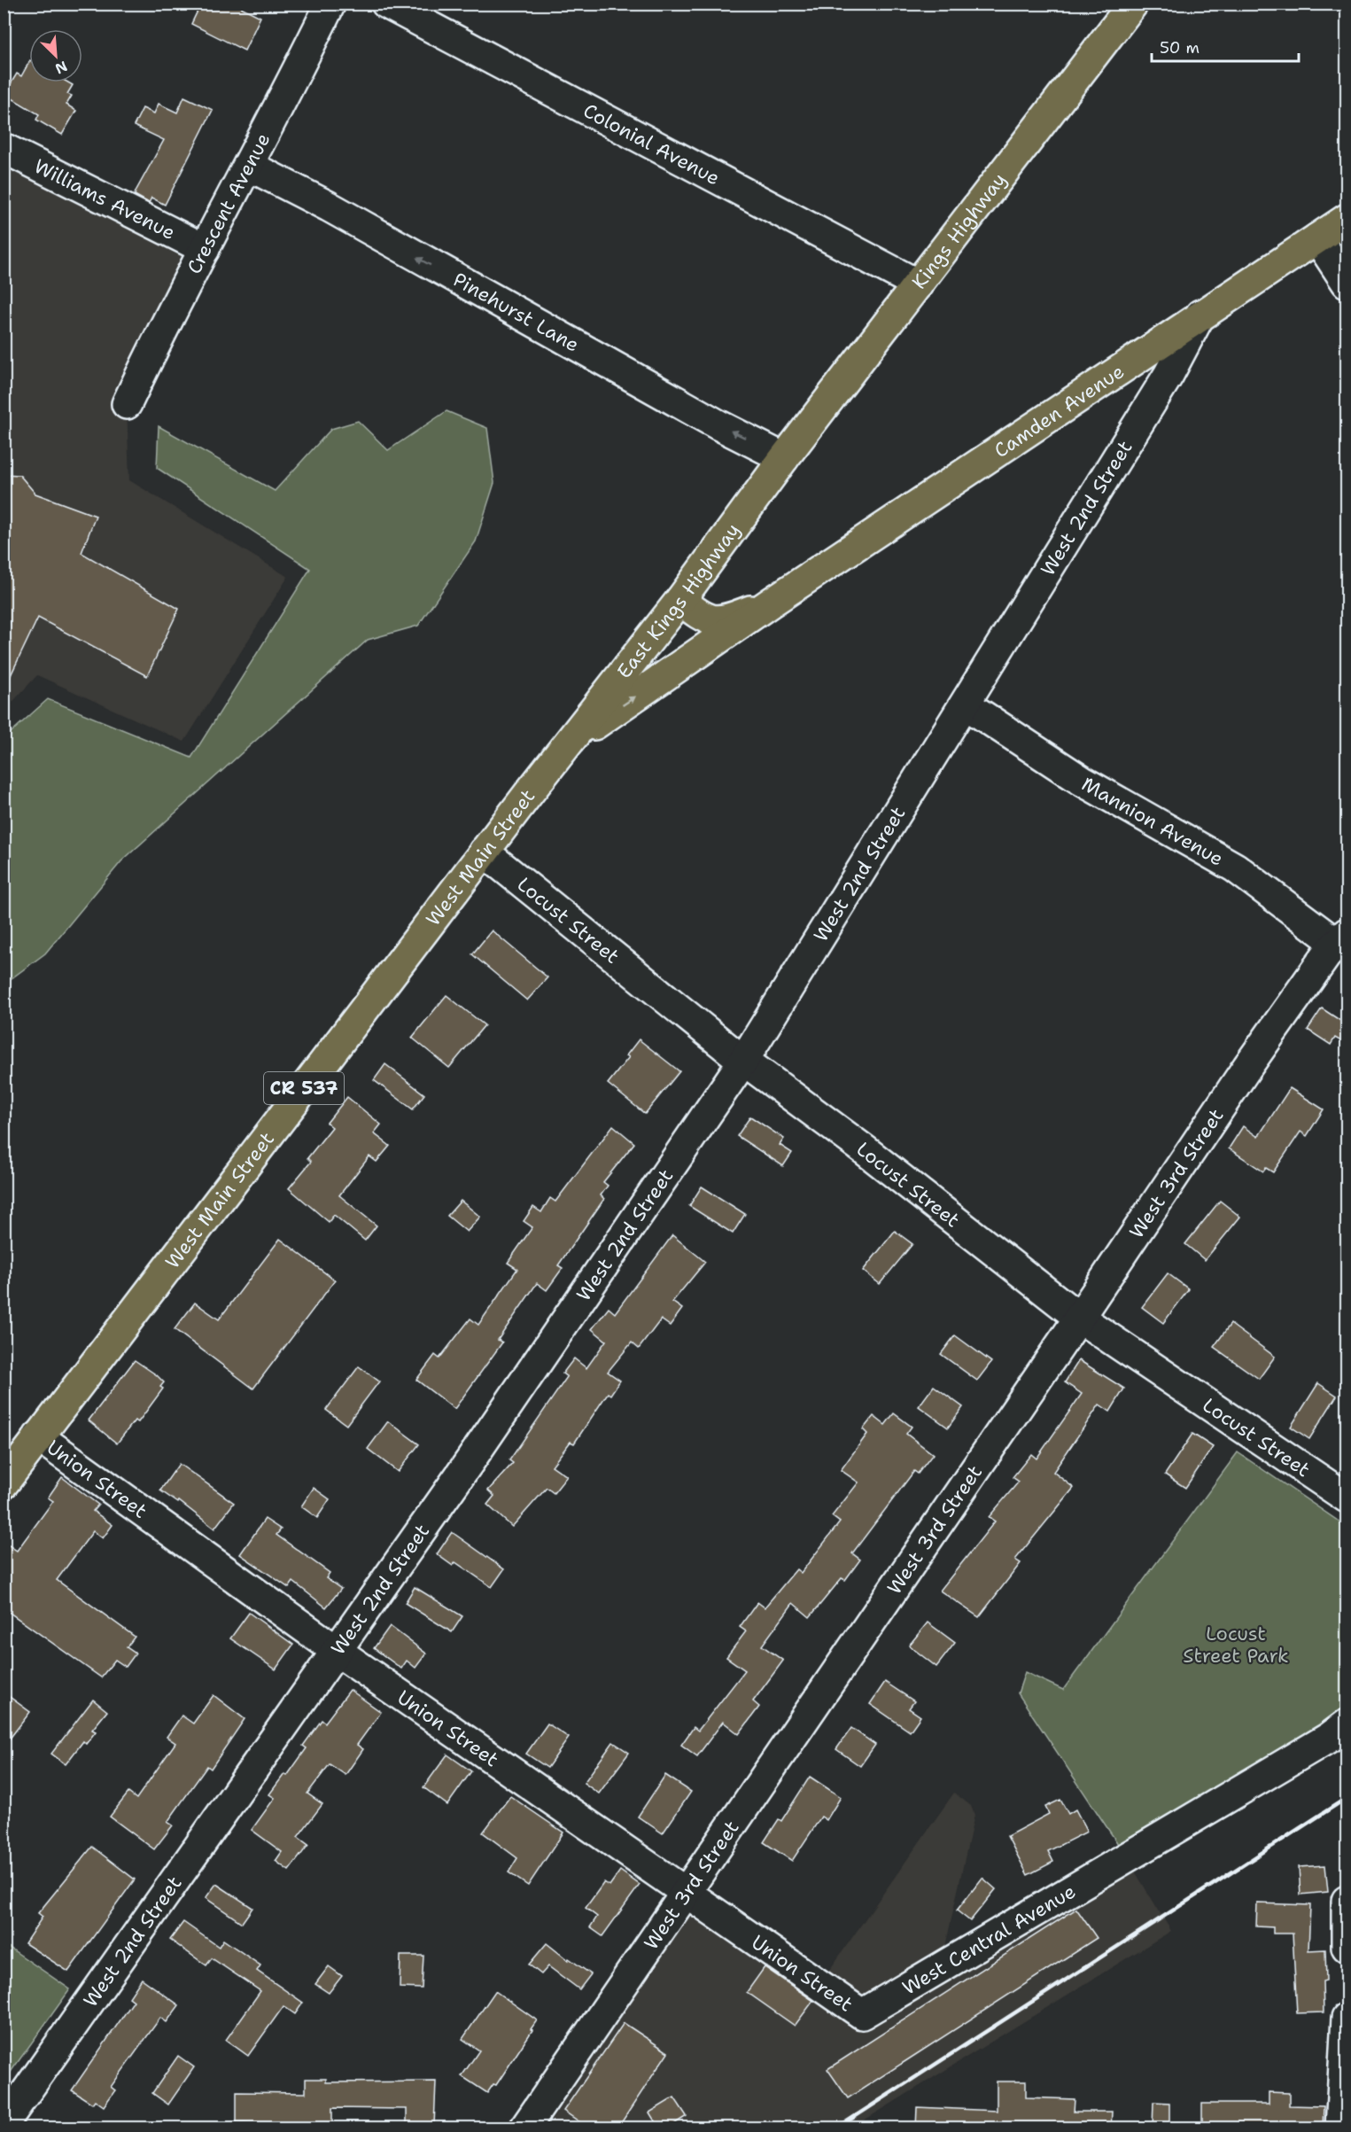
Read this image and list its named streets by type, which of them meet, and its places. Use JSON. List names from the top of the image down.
{
  "streets": {
    "main road": [
      "Kings Highway",
      "Camden Avenue",
      "East Kings Highway",
      "West Main Street",
      "CR 537"
    ],
    "street": [
      "Colonial Avenue",
      "Williams Avenue",
      "Crescent Avenue",
      "Pinehurst Lane",
      "West 2nd Street",
      "Mannion Avenue",
      "Locust Street",
      "West 3rd Street",
      "Union Street",
      "West Central Avenue"
    ]
  },
  "crossings": [
    ["Colonial Avenue", "Kings Highway"],
    ["Williams Avenue", "Crescent Avenue"],
    ["Crescent Avenue", "Pinehurst Lane"],
    ["Kings Highway", "Pinehurst Lane"],
    ["Kings Highway", "East Kings Highway"],
    ["Pinehurst Lane", "East Kings Highway"],
    ["Camden Avenue", "West 2nd Street"],
    ["Camden Avenue", "East Kings Highway"],
    ["Camden Avenue", "West Main Street"],
    ["West 2nd Street", "Mannion Avenue"],
    ["West 2nd Street", "Locust Street"],
    ["West 2nd Street", "Union Street"],
    ["East Kings Highway", "West Main Street"],
    ["Mannion Avenue", "West 3rd Street"],
    ["West Main Street", "Locust Street"],
    ["West Main Street", "Union Street"],
    ["Locust Street", "West 3rd Street"],
    ["West 3rd Street", "Union Street"],
    ["Union Street", "West Central Avenue"]
  ],
  "one_way": ["Pinehurst Lane"],
  "parks": ["Locust Street Park"],
  "scale_bar": "50 m",
  "north": "bottom right"
}
